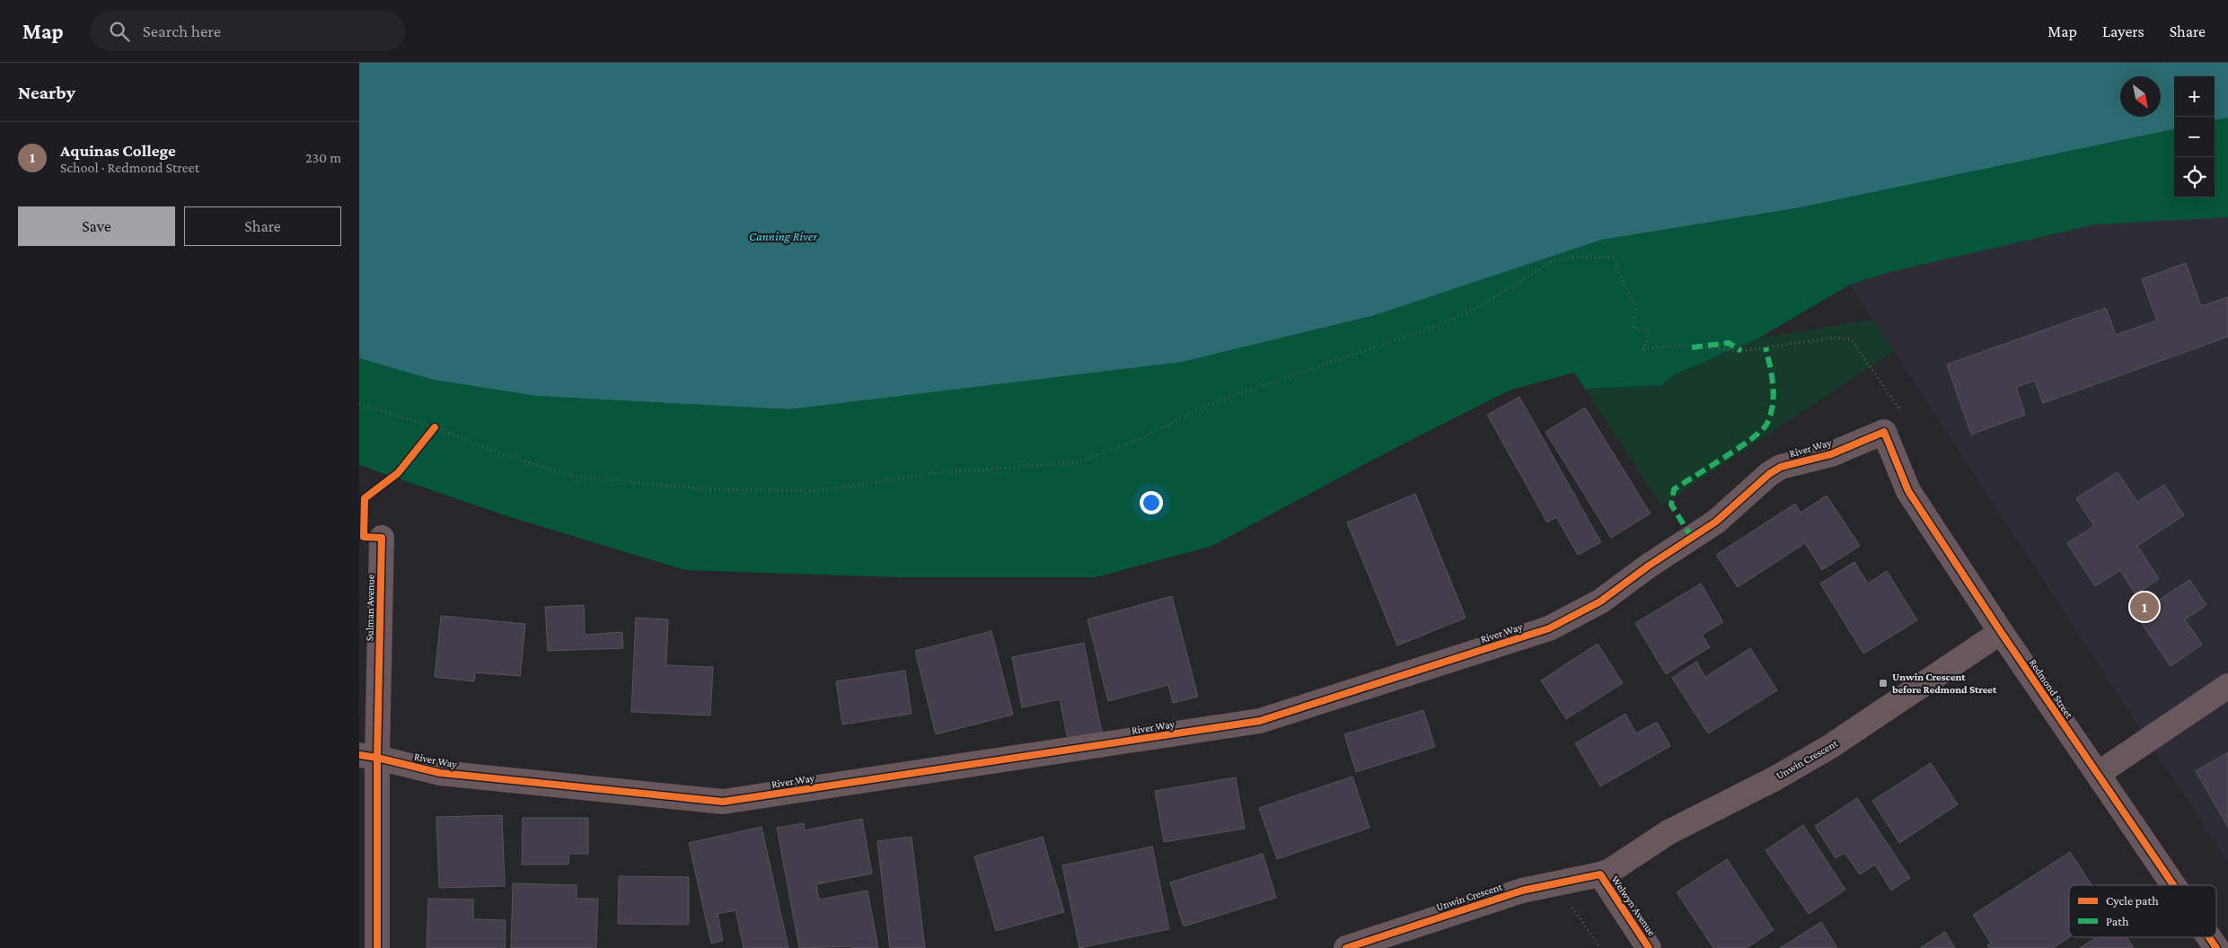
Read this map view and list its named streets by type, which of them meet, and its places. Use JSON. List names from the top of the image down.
{
  "streets": {
    "street": [
      "River Way",
      "Sulman Avenue",
      "Redmond Street",
      "Unwin Crescent",
      "Welwyn Avenue"
    ]
  },
  "crossings": [
    ["River Way", "Sulman Avenue"],
    ["River Way", "Redmond Street"],
    ["Redmond Street", "Unwin Crescent"],
    ["Unwin Crescent", "Welwyn Avenue"]
  ],
  "water": ["Canning River"],
  "places": {
    "transit": ["Unwin Crescent before Redmond Street"]
  },
  "legend": ["Cycle path", "Path"],
  "north": "bottom right",
  "page": {
    "header": "Map",
    "search": "Search here",
    "nav": ["Map", "Layers", "Share"],
    "heading": "Nearby",
    "map_buttons": ["+", "−"],
    "list": [
      {
        "mark": "1",
        "name": "Aquinas College",
        "note": "School · Redmond Street",
        "value": "230 m"
      }
    ],
    "buttons": ["Save", "Share"],
    "pins": "1"
  }
}
